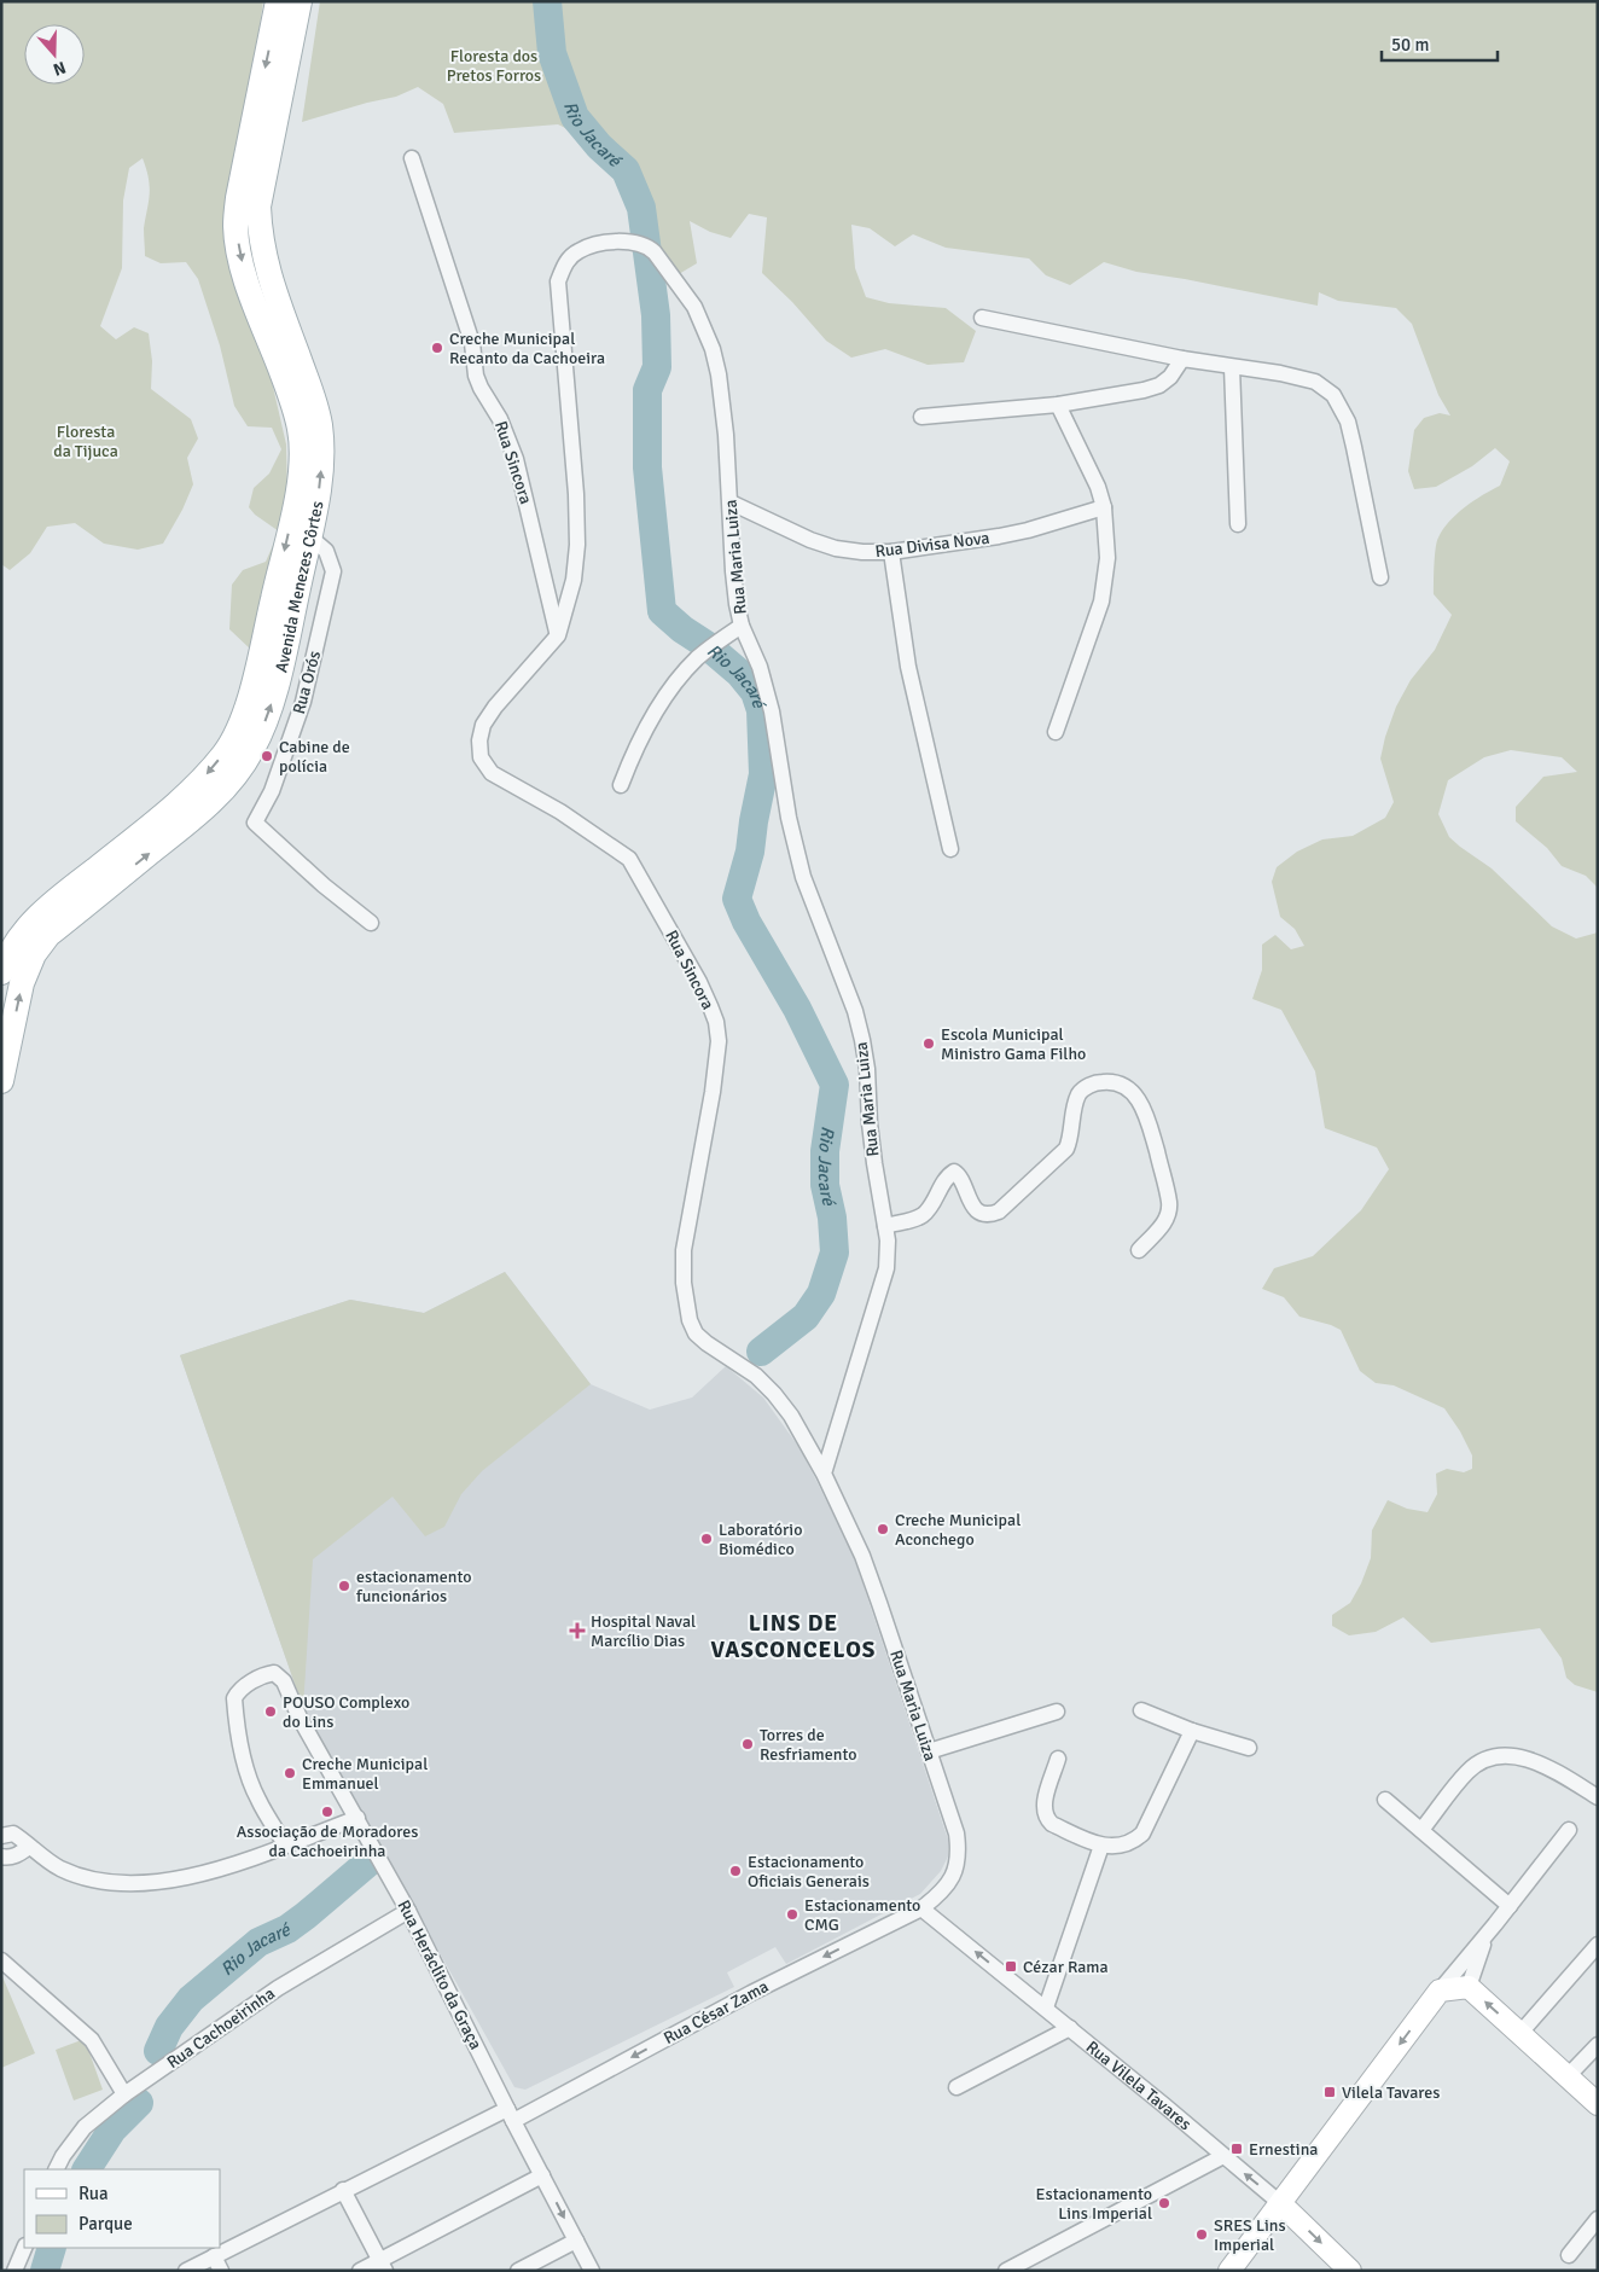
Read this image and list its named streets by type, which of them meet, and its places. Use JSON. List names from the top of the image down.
{
  "streets": {
    "main road": ["Avenida Menezes Côrtes"],
    "street": [
      "Rua Sincora",
      "Rua Divisa Nova",
      "Rua Maria Luiza",
      "Rua Orós",
      "Rua Heráclito da Graça",
      "Rua César Zama",
      "Rua Cachoeirinha",
      "Rua Vilela Tavares"
    ]
  },
  "crossings": [
    ["Rua Sincora", "Rua Maria Luiza"],
    ["Rua Divisa Nova", "Rua Maria Luiza"],
    ["Rua Maria Luiza", "Rua César Zama"],
    ["Rua Maria Luiza", "Rua Vilela Tavares"],
    ["Avenida Menezes Côrtes", "Rua Orós"],
    ["Rua Heráclito da Graça", "Rua César Zama"],
    ["Rua Heráclito da Graça", "Rua Cachoeirinha"],
    ["Rua César Zama", "Rua Vilela Tavares"]
  ],
  "one_way": ["Rua César Zama"],
  "districts": ["LINS DE VASCONCELOS"],
  "water": ["Rio Jacaré"],
  "parks": ["Floresta dos Pretos Forros", "Floresta da Tijuca"],
  "places": {
    "other": [
      "Creche Municipal Recanto da Cachoeira",
      "Cabine de polícia",
      "Escola Municipal Ministro Gama Filho",
      "Creche Municipal Aconchego",
      "Laboratório Biomédico",
      "estacionamento funcionários",
      "POUSO Complexo do Lins",
      "Torres de Resfriamento",
      "Creche Municipal Emmanuel",
      "Associação de Moradores da Cachoeirinha",
      "Estacionamento Oficiais Generais",
      "Estacionamento CMG",
      "Estacionamento Lins Imperial",
      "SRES Lins Imperial"
    ],
    "health": ["Hospital Naval Marcílio Dias"],
    "transit": ["Cézar Rama", "Vilela Tavares", "Ernestina"]
  },
  "legend": ["Rua", "Parque"],
  "scale_bar": "50 m",
  "north": "bottom"
}
